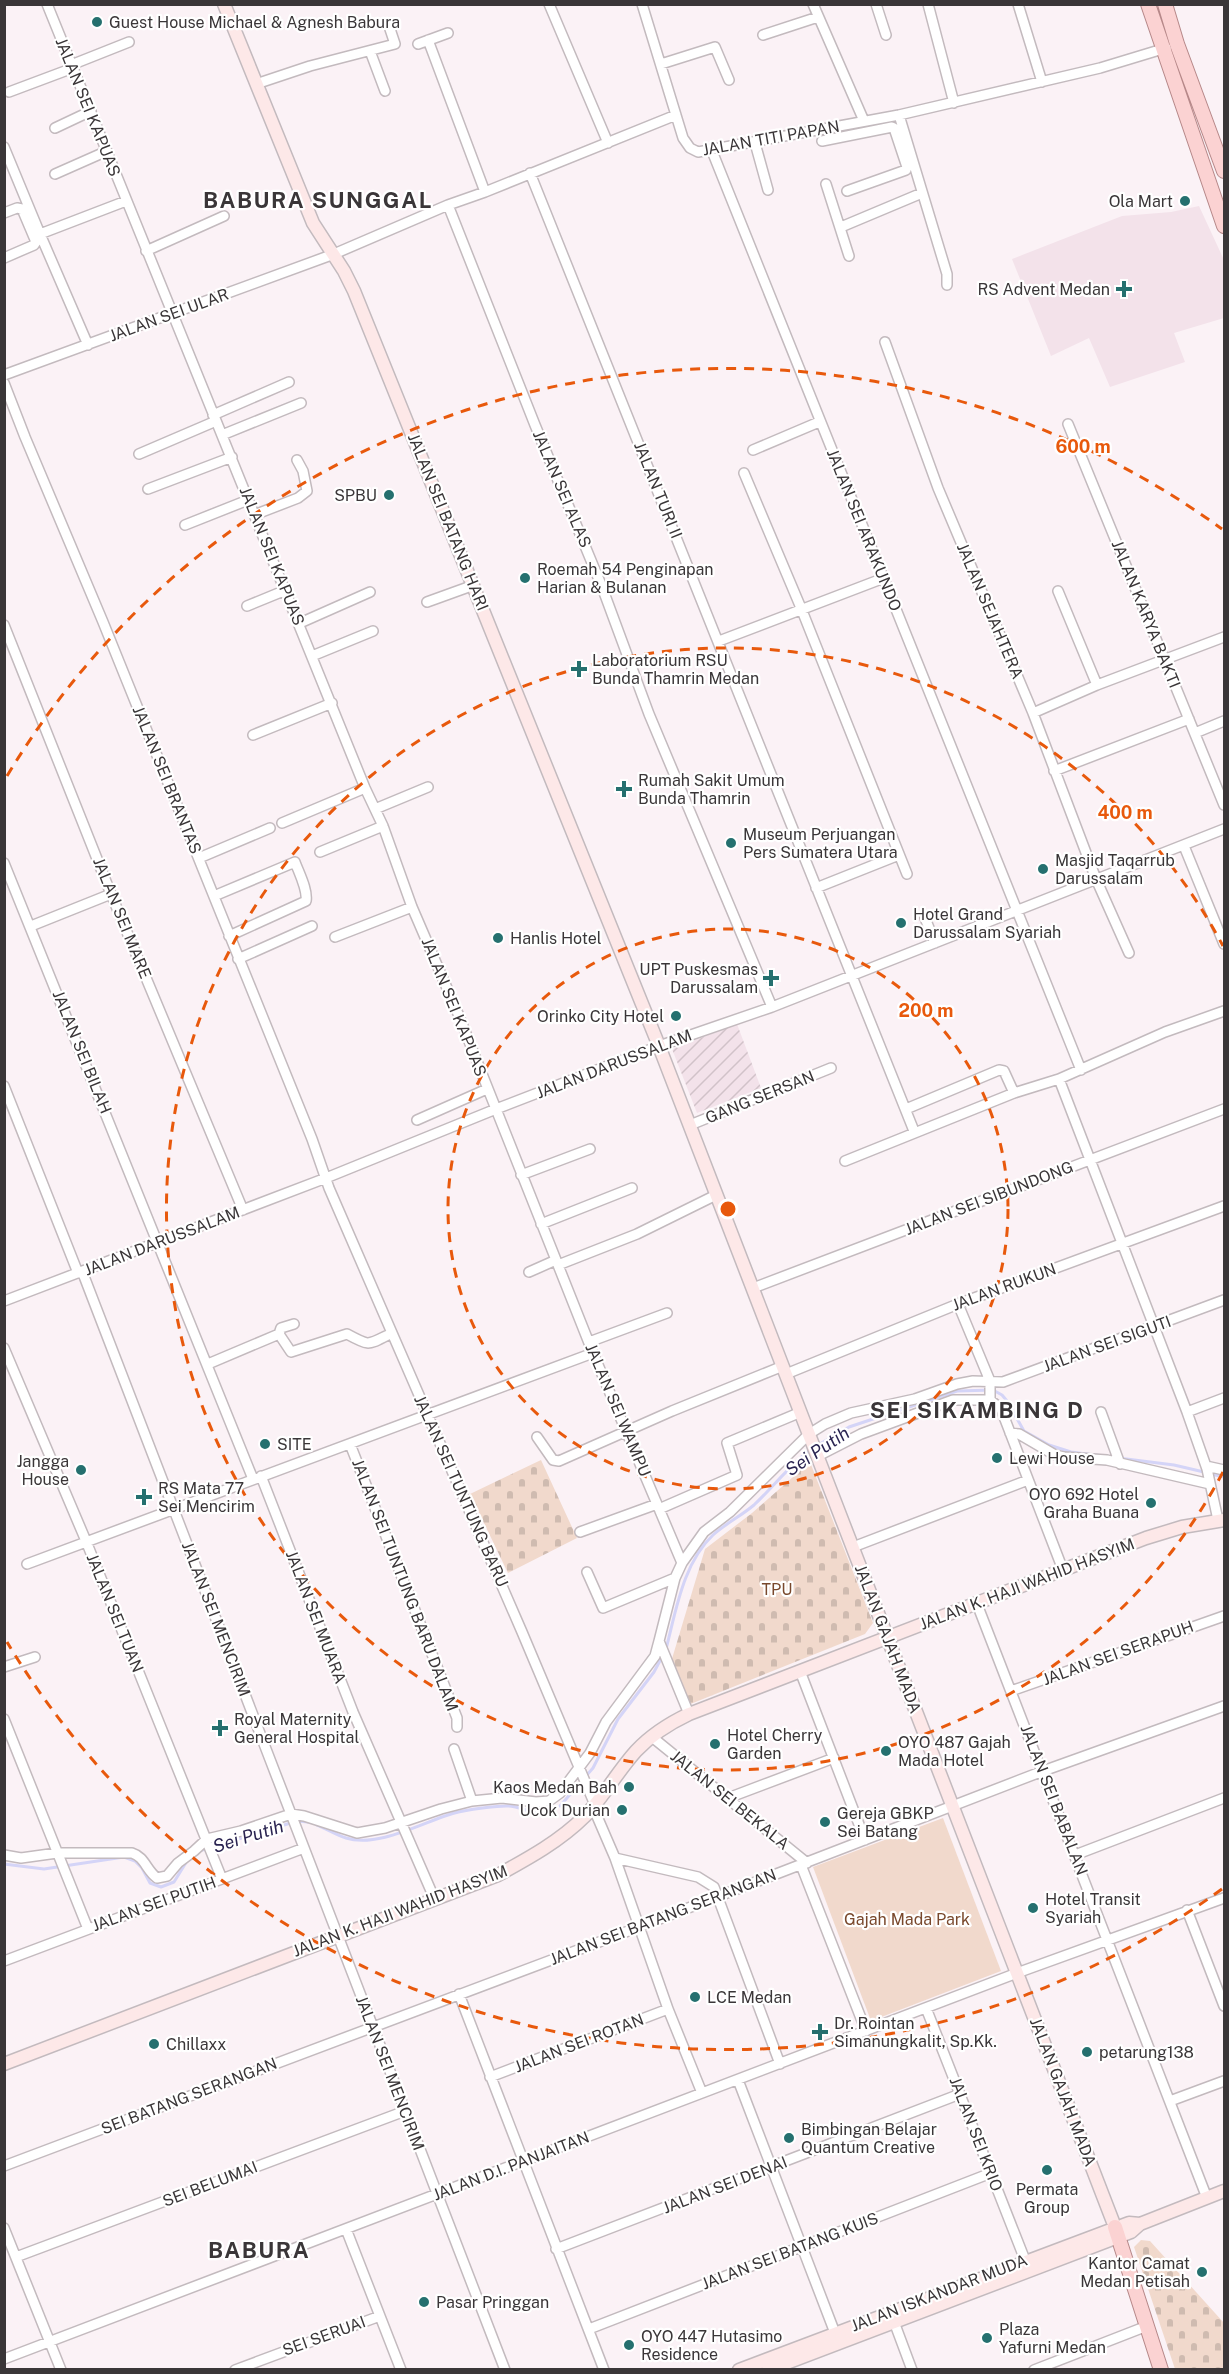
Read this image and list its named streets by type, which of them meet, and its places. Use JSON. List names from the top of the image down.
{
  "streets": {
    "main road": ["JALAN GAJAH MADA"],
    "street": [
      "JALAN SEI KAPUAS",
      "JALAN TITI PAPAN",
      "JALAN SEI ULAR",
      "JALAN SEI ALAS",
      "JALAN TURI II",
      "JALAN SEI BATANG HARI",
      "JALAN SEI ARAKUNDO",
      "JALAN SEJAHTERA",
      "JALAN KARYA BAKTI",
      "JALAN SEI BRANTAS",
      "JALAN SEI MARE",
      "JALAN SEI BILAH",
      "JALAN DARUSSALAM",
      "GANG SERSAN",
      "JALAN SEI SIBUNDONG",
      "JALAN RUKUN",
      "JALAN SEI SIGUTI",
      "JALAN SEI WAMPU",
      "JALAN SEI TUNTUNG BARU",
      "JALAN K. HAJI WAHID HASYIM",
      "JALAN SEI TUNTUNG BARU DALAM",
      "JALAN SEI TUAN",
      "JALAN SEI MUARA",
      "JALAN SEI MENCIRIM",
      "JALAN SEI SERAPUH",
      "JALAN SEI BEKALA",
      "JALAN SEI BABALAN",
      "JALAN SEI PUTIH",
      "JALAN SEI BATANG SERANGAN",
      "JALAN SEI ROTAN",
      "SEI BATANG SERANGAN",
      "JALAN SEI KRIO",
      "JALAN D.I. PANJAITAN",
      "SEI BELUMAI",
      "JALAN SEI DENAI",
      "JALAN SEI BATANG KUIS",
      "JALAN ISKANDAR MUDA",
      "SEI SERUAI"
    ]
  },
  "crossings": [
    ["JALAN SEI KAPUAS", "JALAN SEI ULAR"],
    ["JALAN SEI KAPUAS", "JALAN DARUSSALAM"],
    ["JALAN SEI KAPUAS", "JALAN SEI WAMPU"],
    ["JALAN TITI PAPAN", "JALAN SEI ARAKUNDO"],
    ["JALAN SEI ULAR", "JALAN SEI BATANG HARI"],
    ["JALAN SEI ALAS", "JALAN DARUSSALAM"],
    ["JALAN TURI II", "JALAN DARUSSALAM"],
    ["JALAN SEI BATANG HARI", "JALAN DARUSSALAM"],
    ["JALAN SEI BATANG HARI", "JALAN GAJAH MADA"],
    ["JALAN SEI ARAKUNDO", "JALAN DARUSSALAM"],
    ["JALAN SEJAHTERA", "JALAN DARUSSALAM"],
    ["JALAN SEI BRANTAS", "JALAN DARUSSALAM"],
    ["JALAN SEI BRANTAS", "JALAN SEI TUNTUNG BARU"],
    ["JALAN SEI MARE", "JALAN DARUSSALAM"],
    ["JALAN SEI BILAH", "JALAN DARUSSALAM"],
    ["JALAN SEI BILAH", "JALAN SEI MUARA"],
    ["JALAN DARUSSALAM", "JALAN SEI WAMPU"],
    ["JALAN DARUSSALAM", "JALAN SEI TUNTUNG BARU"],
    ["JALAN DARUSSALAM", "JALAN SEI MENCIRIM"],
    ["JALAN DARUSSALAM", "JALAN GAJAH MADA"],
    ["GANG SERSAN", "JALAN GAJAH MADA"],
    ["JALAN SEI SIBUNDONG", "JALAN GAJAH MADA"],
    ["JALAN RUKUN", "JALAN SEI WAMPU"],
    ["JALAN RUKUN", "JALAN GAJAH MADA"],
    ["JALAN SEI TUNTUNG BARU", "JALAN K. HAJI WAHID HASYIM"],
    ["JALAN SEI TUNTUNG BARU", "JALAN SEI BATANG SERANGAN"],
    ["JALAN SEI TUNTUNG BARU", "JALAN SEI ROTAN"],
    ["JALAN SEI TUNTUNG BARU", "JALAN D.I. PANJAITAN"],
    ["JALAN K. HAJI WAHID HASYIM", "JALAN SEI MUARA"],
    ["JALAN K. HAJI WAHID HASYIM", "JALAN SEI MENCIRIM"],
    ["JALAN K. HAJI WAHID HASYIM", "JALAN GAJAH MADA"],
    ["JALAN K. HAJI WAHID HASYIM", "JALAN SEI BEKALA"],
    ["JALAN K. HAJI WAHID HASYIM", "JALAN SEI BABALAN"],
    ["JALAN SEI TUAN", "JALAN SEI PUTIH"],
    ["JALAN SEI MENCIRIM", "JALAN SEI PUTIH"],
    ["JALAN SEI MENCIRIM", "JALAN SEI BATANG SERANGAN"],
    ["JALAN SEI MENCIRIM", "SEI BATANG SERANGAN"],
    ["JALAN SEI MENCIRIM", "JALAN D.I. PANJAITAN"],
    ["JALAN SEI MENCIRIM", "SEI BELUMAI"],
    ["JALAN GAJAH MADA", "JALAN SEI BATANG SERANGAN"],
    ["JALAN GAJAH MADA", "JALAN D.I. PANJAITAN"],
    ["JALAN GAJAH MADA", "JALAN ISKANDAR MUDA"],
    ["JALAN SEI SERAPUH", "JALAN SEI BABALAN"],
    ["JALAN SEI BEKALA", "JALAN SEI BATANG SERANGAN"],
    ["JALAN SEI BEKALA", "JALAN D.I. PANJAITAN"],
    ["JALAN SEI BABALAN", "JALAN SEI BATANG SERANGAN"],
    ["JALAN SEI BABALAN", "JALAN D.I. PANJAITAN"],
    ["JALAN SEI BABALAN", "JALAN ISKANDAR MUDA"],
    ["JALAN SEI BATANG SERANGAN", "SEI BATANG SERANGAN"],
    ["JALAN SEI KRIO", "JALAN D.I. PANJAITAN"],
    ["JALAN SEI KRIO", "JALAN SEI DENAI"],
    ["JALAN SEI KRIO", "JALAN SEI BATANG KUIS"],
    ["JALAN SEI KRIO", "JALAN ISKANDAR MUDA"]
  ],
  "districts": ["BABURA SUNGGAL", "SEI SIKAMBING D", "BABURA"],
  "water": ["Sei Putih"],
  "parks": ["TPU", "Gajah Mada Park"],
  "places": {
    "other": [
      "Guest House Michael & Agnesh Babura",
      "Ola Mart",
      "SPBU",
      "Roemah 54 Penginapan Harian & Bulanan",
      "Museum Perjuangan Pers Sumatera Utara",
      "Masjid Taqarrub Darussalam",
      "Hotel Grand Darussalam Syariah",
      "Hanlis Hotel",
      "Orinko City Hotel",
      "SITE",
      "Lewi House",
      "Jangga House",
      "OYO 692 Hotel Graha Buana",
      "Hotel Cherry Garden",
      "OYO 487 Gajah Mada Hotel",
      "Kaos Medan Bah",
      "Ucok Durian",
      "Gereja GBKP Sei Batang",
      "Hotel Transit Syariah",
      "LCE Medan",
      "Chillaxx",
      "petarung138",
      "Bimbingan Belajar Quantum Creative",
      "Permata Group",
      "Kantor Camat Medan Petisah",
      "Pasar Pringgan",
      "Plaza Yafurni Medan",
      "OYO 447 Hutasimo Residence"
    ],
    "health": [
      "RS Advent Medan",
      "Laboratorium RSU Bunda Thamrin Medan",
      "Rumah Sakit Umum Bunda Thamrin",
      "UPT Puskesmas Darussalam",
      "RS Mata 77 Sei Mencirim",
      "Royal Maternity General Hospital",
      "Dr. Rointan Simanungkalit, Sp.Kk."
    ]
  },
  "rings": ["600 m", "400 m", "200 m"]
}
